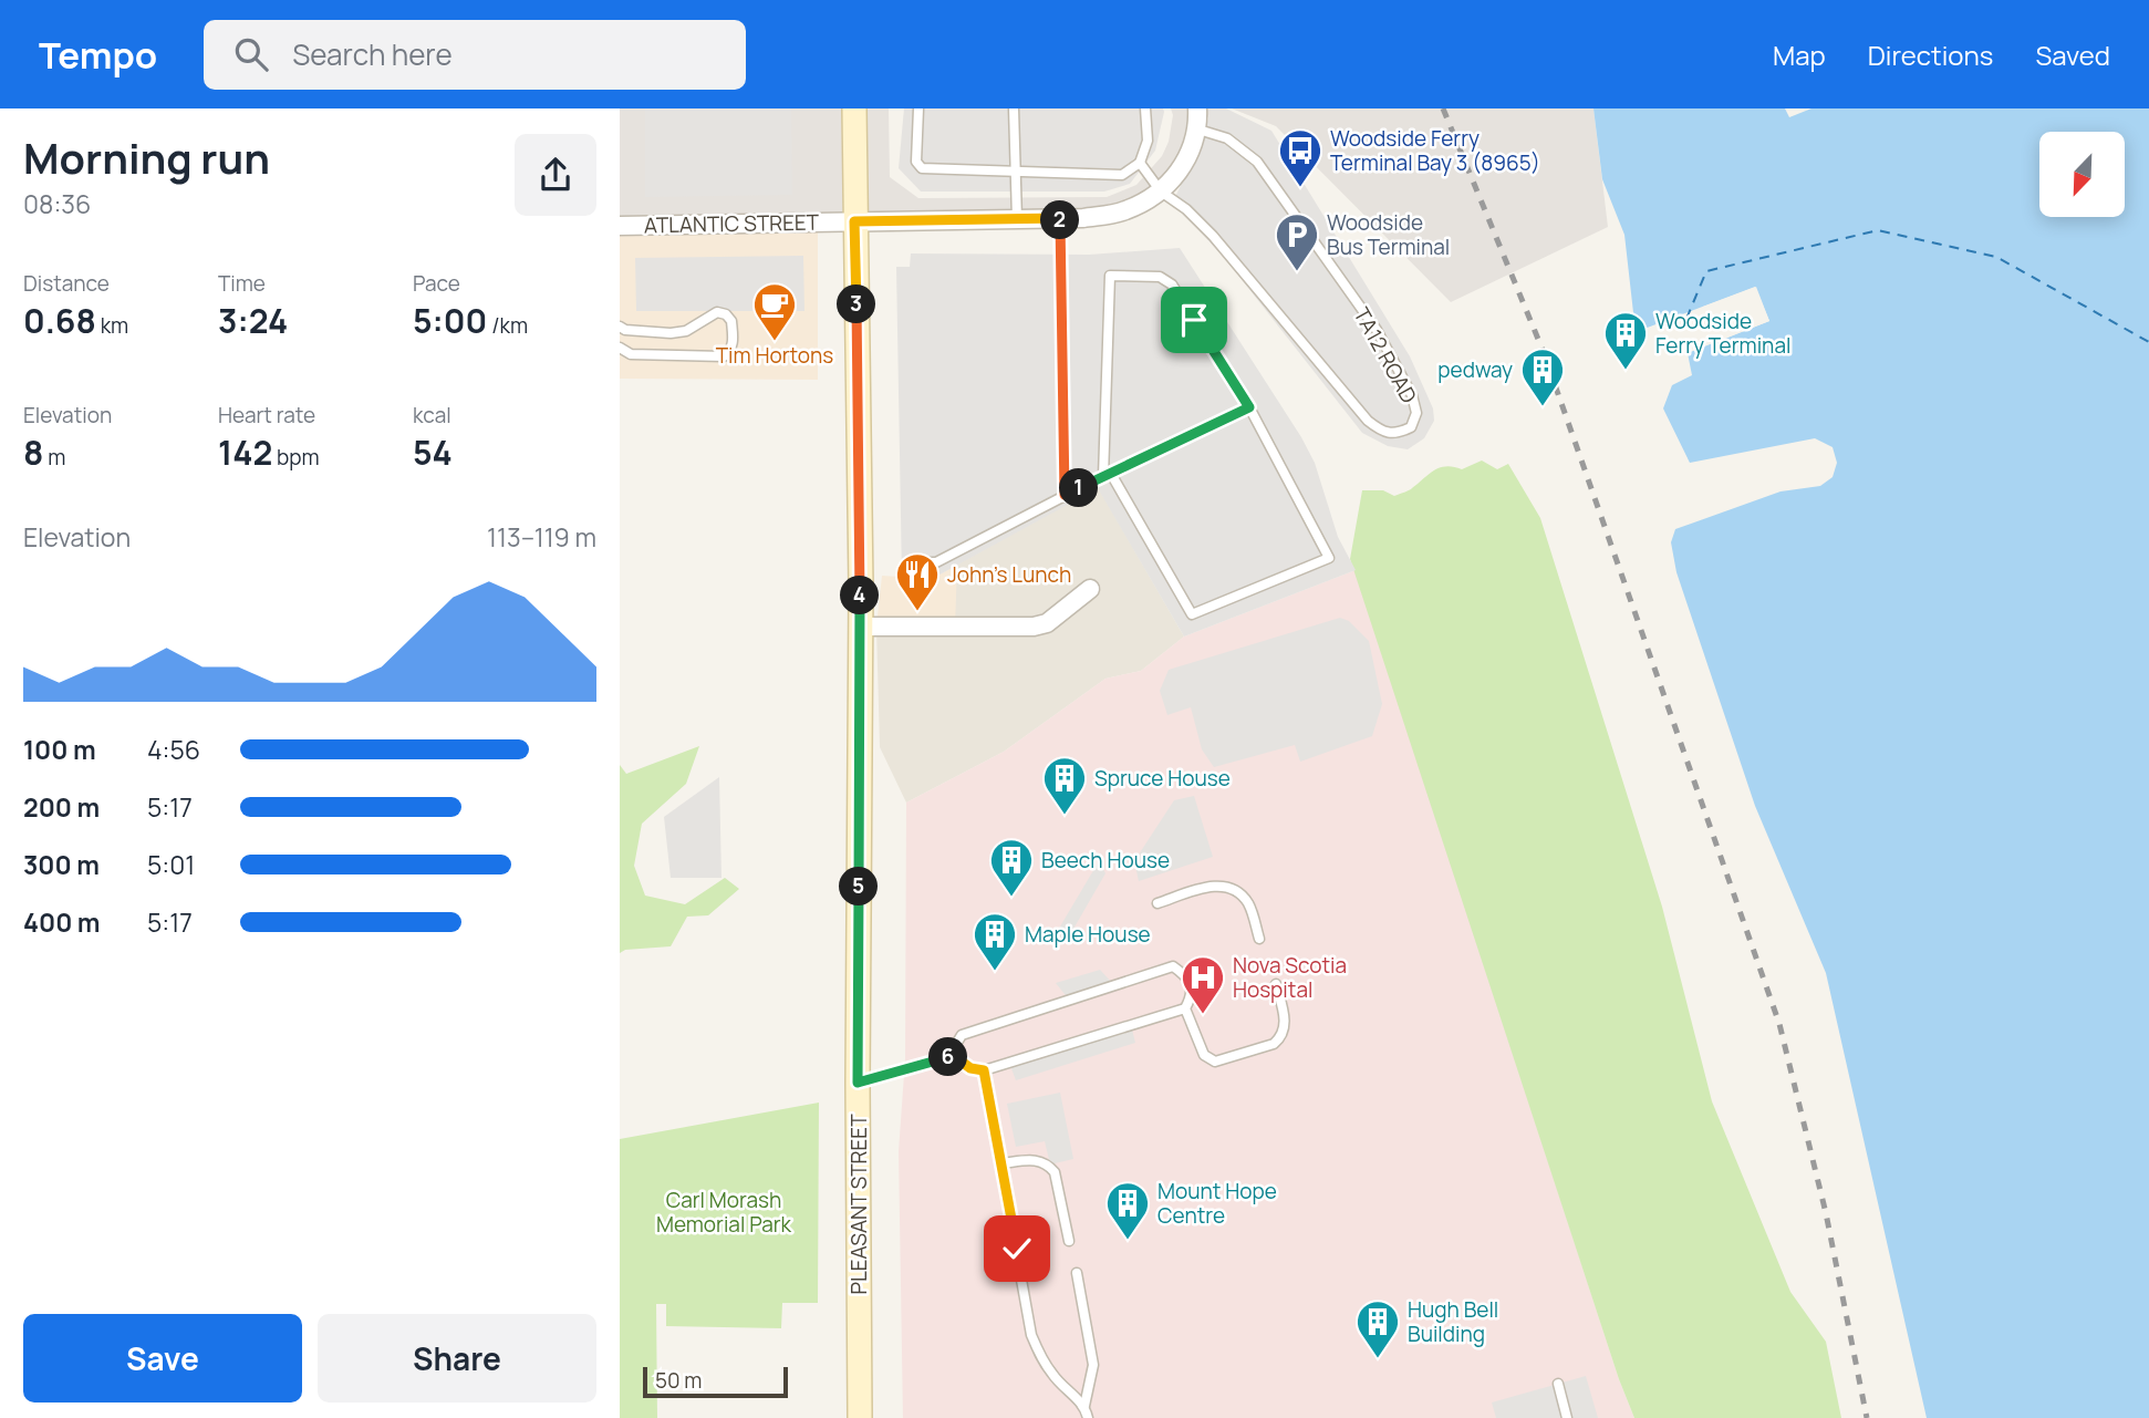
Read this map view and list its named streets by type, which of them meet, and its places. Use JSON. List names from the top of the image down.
{
  "streets": {
    "main road": ["PLEASANT STREET"],
    "street": ["ATLANTIC STREET"],
    "lane": ["TA12 ROAD"]
  },
  "crossings": [
    ["ATLANTIC STREET", "TA12 ROAD"],
    ["ATLANTIC STREET", "PLEASANT STREET"]
  ],
  "parks": ["Carl Morash Memorial Park"],
  "places": {
    "bus stop": ["Woodside Ferry Terminal Bay 3 (8965)"],
    "parking": ["Woodside Bus Terminal"],
    "cafe": ["Tim Hortons"],
    "building": [
      "Woodside Ferry Terminal",
      "pedway",
      "Spruce House",
      "Beech House",
      "Maple House",
      "Mount Hope Centre",
      "Hugh Bell Building"
    ],
    "restaurant": ["John's Lunch"],
    "hospital": ["Nova Scotia Hospital"]
  },
  "scale_bar": "50 m",
  "north": "bottom left",
  "page": {
    "header": "Tempo",
    "search": "Search here",
    "nav": ["Map", "Directions", "Saved"],
    "heading": ["Morning run", "08:36"],
    "pins": [
      "2",
      "3",
      "1",
      "4",
      "5",
      "6"
    ],
    "stats": [
      ["Distance", "0.68 km"],
      ["Time", "3:24"],
      ["Pace", "5:00 /km"],
      ["Elevation", "8 m"],
      ["Heart rate", "142 bpm"],
      ["kcal", "54"]
    ],
    "chart": ["Elevation", "113–119 m"],
    "list": [
      {
        "name": "100 m",
        "note": "4:56"
      },
      {
        "name": "200 m",
        "note": "5:17"
      },
      {
        "name": "300 m",
        "note": "5:01"
      },
      {
        "name": "400 m",
        "note": "5:17"
      }
    ],
    "buttons": ["Save", "Share"],
    "scale": "50 m"
  }
}
